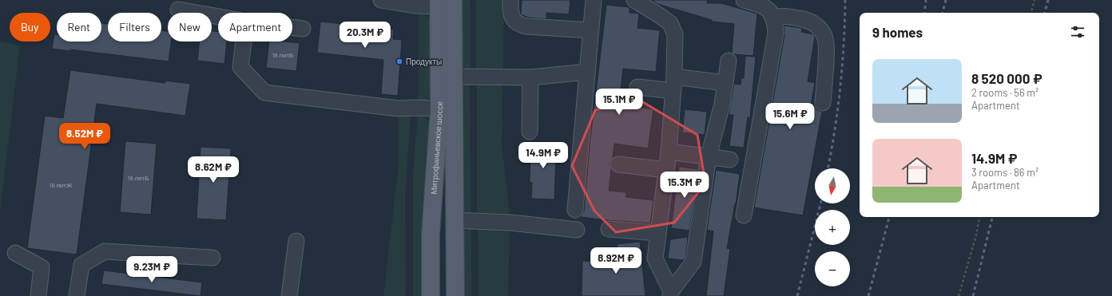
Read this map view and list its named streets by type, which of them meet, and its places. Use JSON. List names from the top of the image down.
{
  "streets": {
    "main road": ["Митрофаньевское шоссе"]
  },
  "places": ["Продукты"],
  "house_numbers": ["18 литБ", "18 литБ", "18 литЖ"],
  "north": "bottom",
  "page": {
    "chip": [
      "Buy",
      "Rent",
      "Filters",
      "New",
      "Apartment"
    ],
    "heading": "9 homes",
    "price": [
      "20.3M ₽",
      "15.1M ₽",
      "15.6M ₽",
      "8.52M ₽",
      "14.9M ₽",
      "8.62M ₽",
      "15.3M ₽",
      "8.92M ₽",
      "9.23M ₽"
    ],
    "list": [
      {
        "name": "8 520 000 ₽",
        "note": "2 rooms · 56 m² · Apartment"
      },
      {
        "name": "14.9M ₽",
        "note": "3 rooms · 86 m² · Apartment"
      }
    ],
    "map_buttons": ["+", "−"]
  }
}
